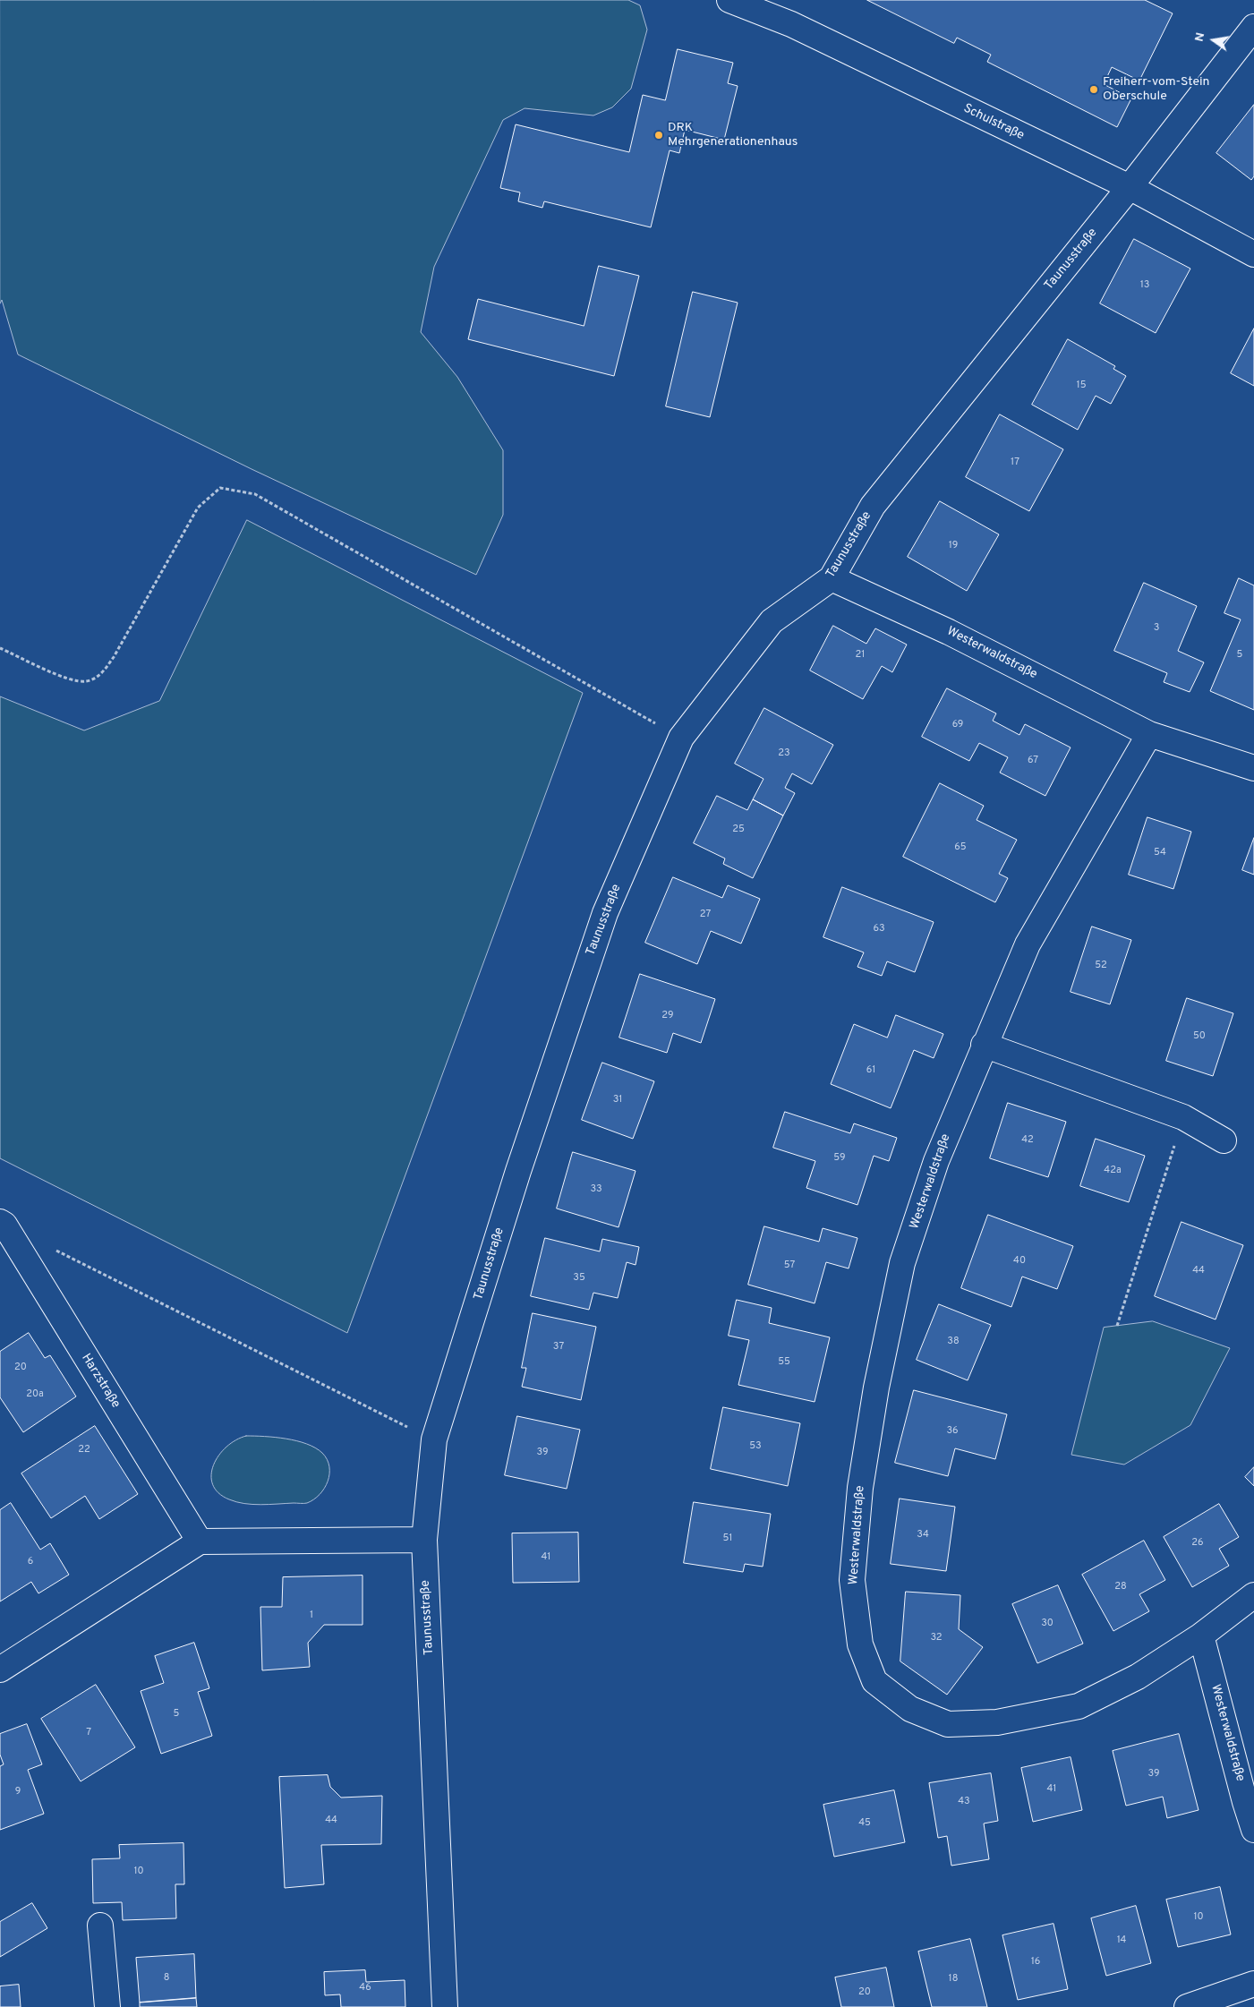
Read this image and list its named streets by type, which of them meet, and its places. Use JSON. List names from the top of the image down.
{
  "streets": {
    "street": [
      "Schulstraße",
      "Taunusstraße",
      "Westerwaldstraße",
      "Harzstraße"
    ]
  },
  "crossings": [
    ["Schulstraße", "Taunusstraße"],
    ["Taunusstraße", "Westerwaldstraße"]
  ],
  "places": ["Freiherr-vom-Stein Oberschule", "DRK Mehrgenerationenhaus"],
  "house_numbers": [
    "13",
    "15",
    "17",
    "19",
    "3",
    "21",
    "5",
    "69",
    "23",
    "67",
    "25",
    "65",
    "54",
    "27",
    "63",
    "52",
    "29",
    "50",
    "61",
    "31",
    "42",
    "59",
    "42a",
    "33",
    "40",
    "57",
    "44",
    "35",
    "38",
    "37",
    "55",
    "20",
    "20a",
    "36",
    "53",
    "22",
    "39",
    "34",
    "51",
    "26",
    "41",
    "6",
    "28",
    "1",
    "30",
    "32",
    "5",
    "7",
    "39",
    "41",
    "9",
    "43",
    "44",
    "45",
    "10",
    "10",
    "14",
    "16",
    "8",
    "18",
    "46",
    "20"
  ],
  "north": "left"
}
